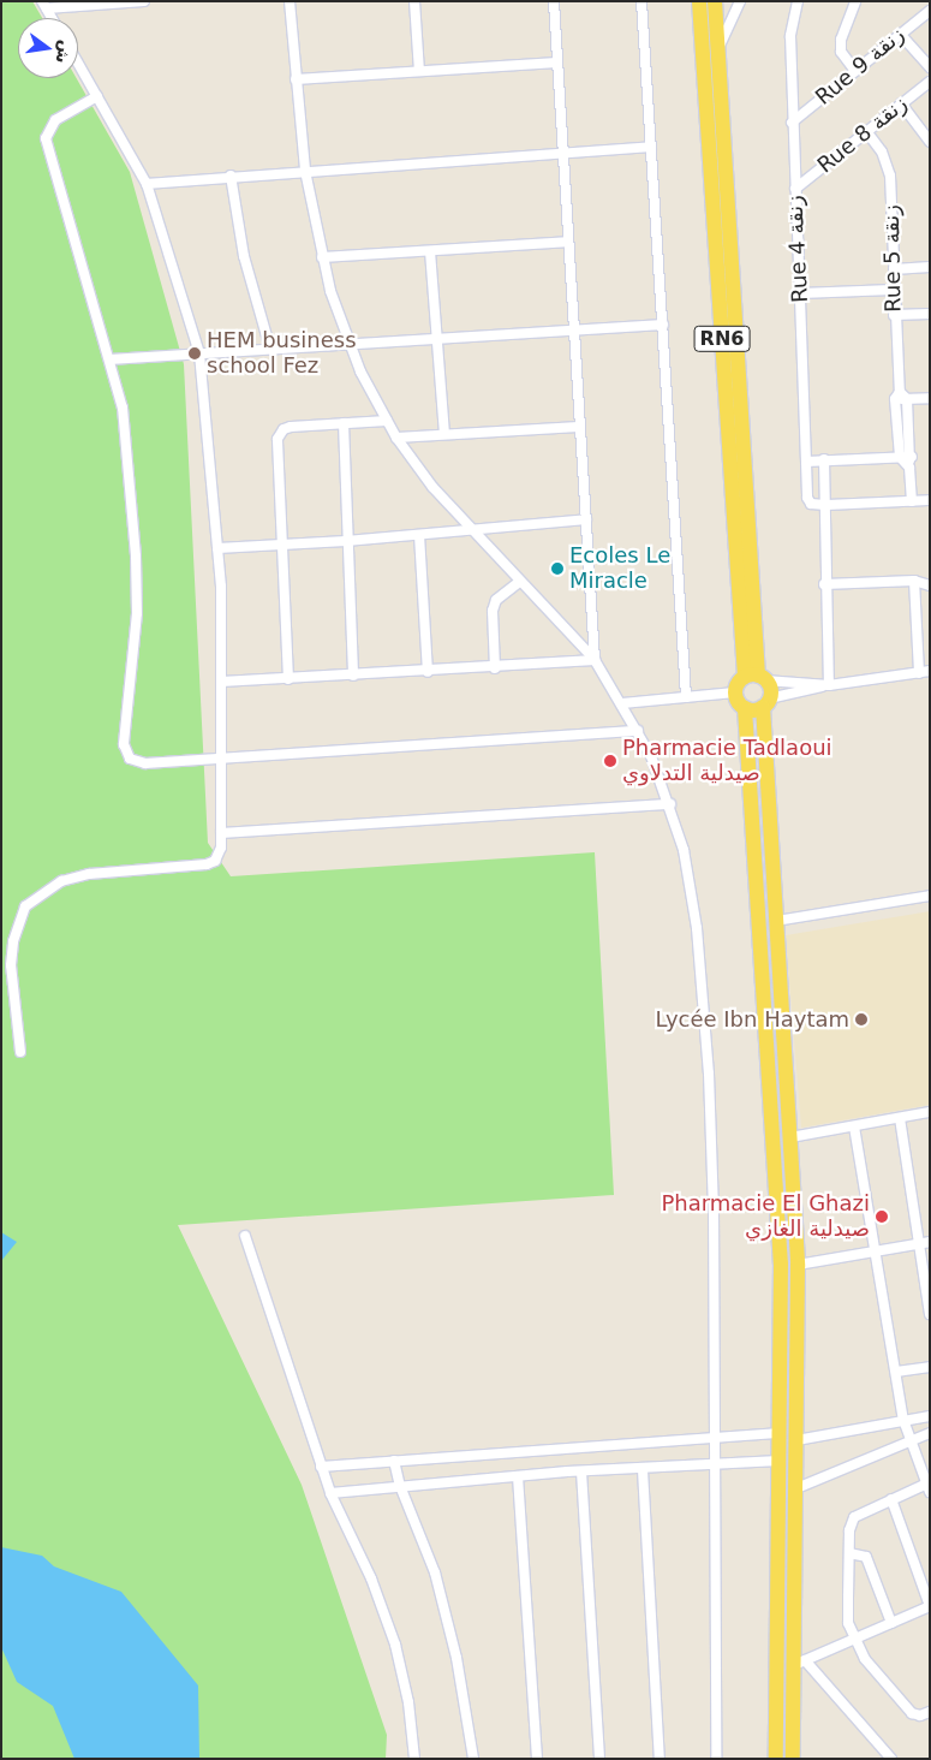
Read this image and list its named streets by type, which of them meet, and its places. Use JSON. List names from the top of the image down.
{
  "streets": {
    "main road": ["RN6"],
    "street": [
      "Rue 9 زنقة",
      "Rue 8 زنقة",
      "Rue 4 زنقة",
      "Rue 5 زنقة"
    ]
  },
  "crossings": [
    ["Rue 9 زنقة", "Rue 4 زنقة"],
    ["Rue 8 زنقة", "Rue 4 زنقة"],
    ["Rue 8 زنقة", "Rue 5 زنقة"]
  ],
  "places": [
    "HEM business school Fez",
    "Ecoles Le Miracle",
    "Pharmacie Tadlaoui صيدلية التدلاوي",
    "Lycée Ibn Haytam",
    "Pharmacie El Ghazi صيدلية الغازي"
  ],
  "north": "right"
}
